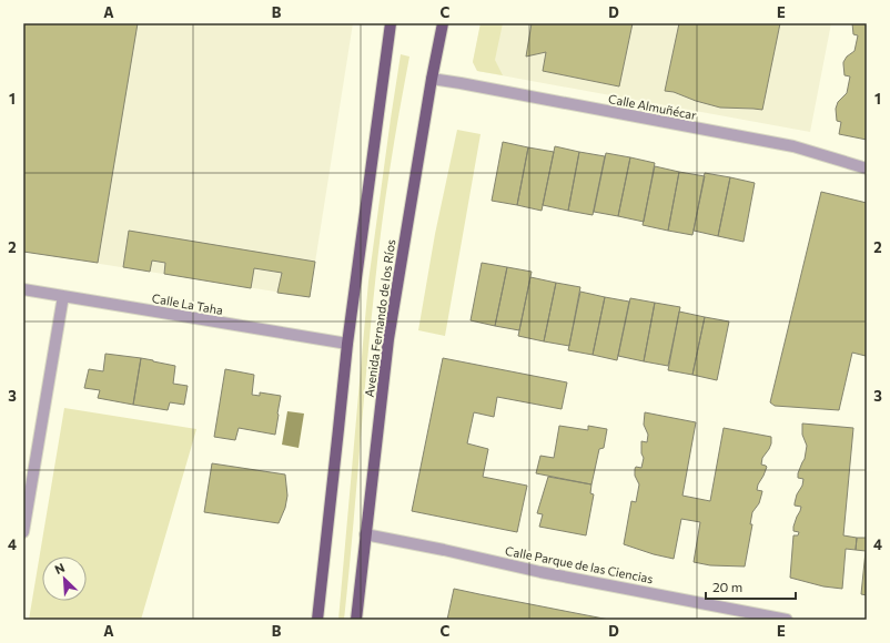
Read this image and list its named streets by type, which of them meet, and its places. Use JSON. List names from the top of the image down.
{
  "streets": {
    "main road": ["Avenida Fernando de los Ríos"],
    "street": ["Calle Almuñécar", "Calle La Taha", "Calle Parque de las Ciencias"]
  },
  "crossings": [
    ["Calle Almuñécar", "Avenida Fernando de los Ríos"],
    ["Avenida Fernando de los Ríos", "Calle Parque de las Ciencias"]
  ],
  "scale_bar": "20 m",
  "north": "top left",
  "grid": {
    "columns": [
      "A",
      "B",
      "C",
      "D",
      "E"
    ],
    "rows": [
      "1",
      "2",
      "3",
      "4"
    ]
  }
}
